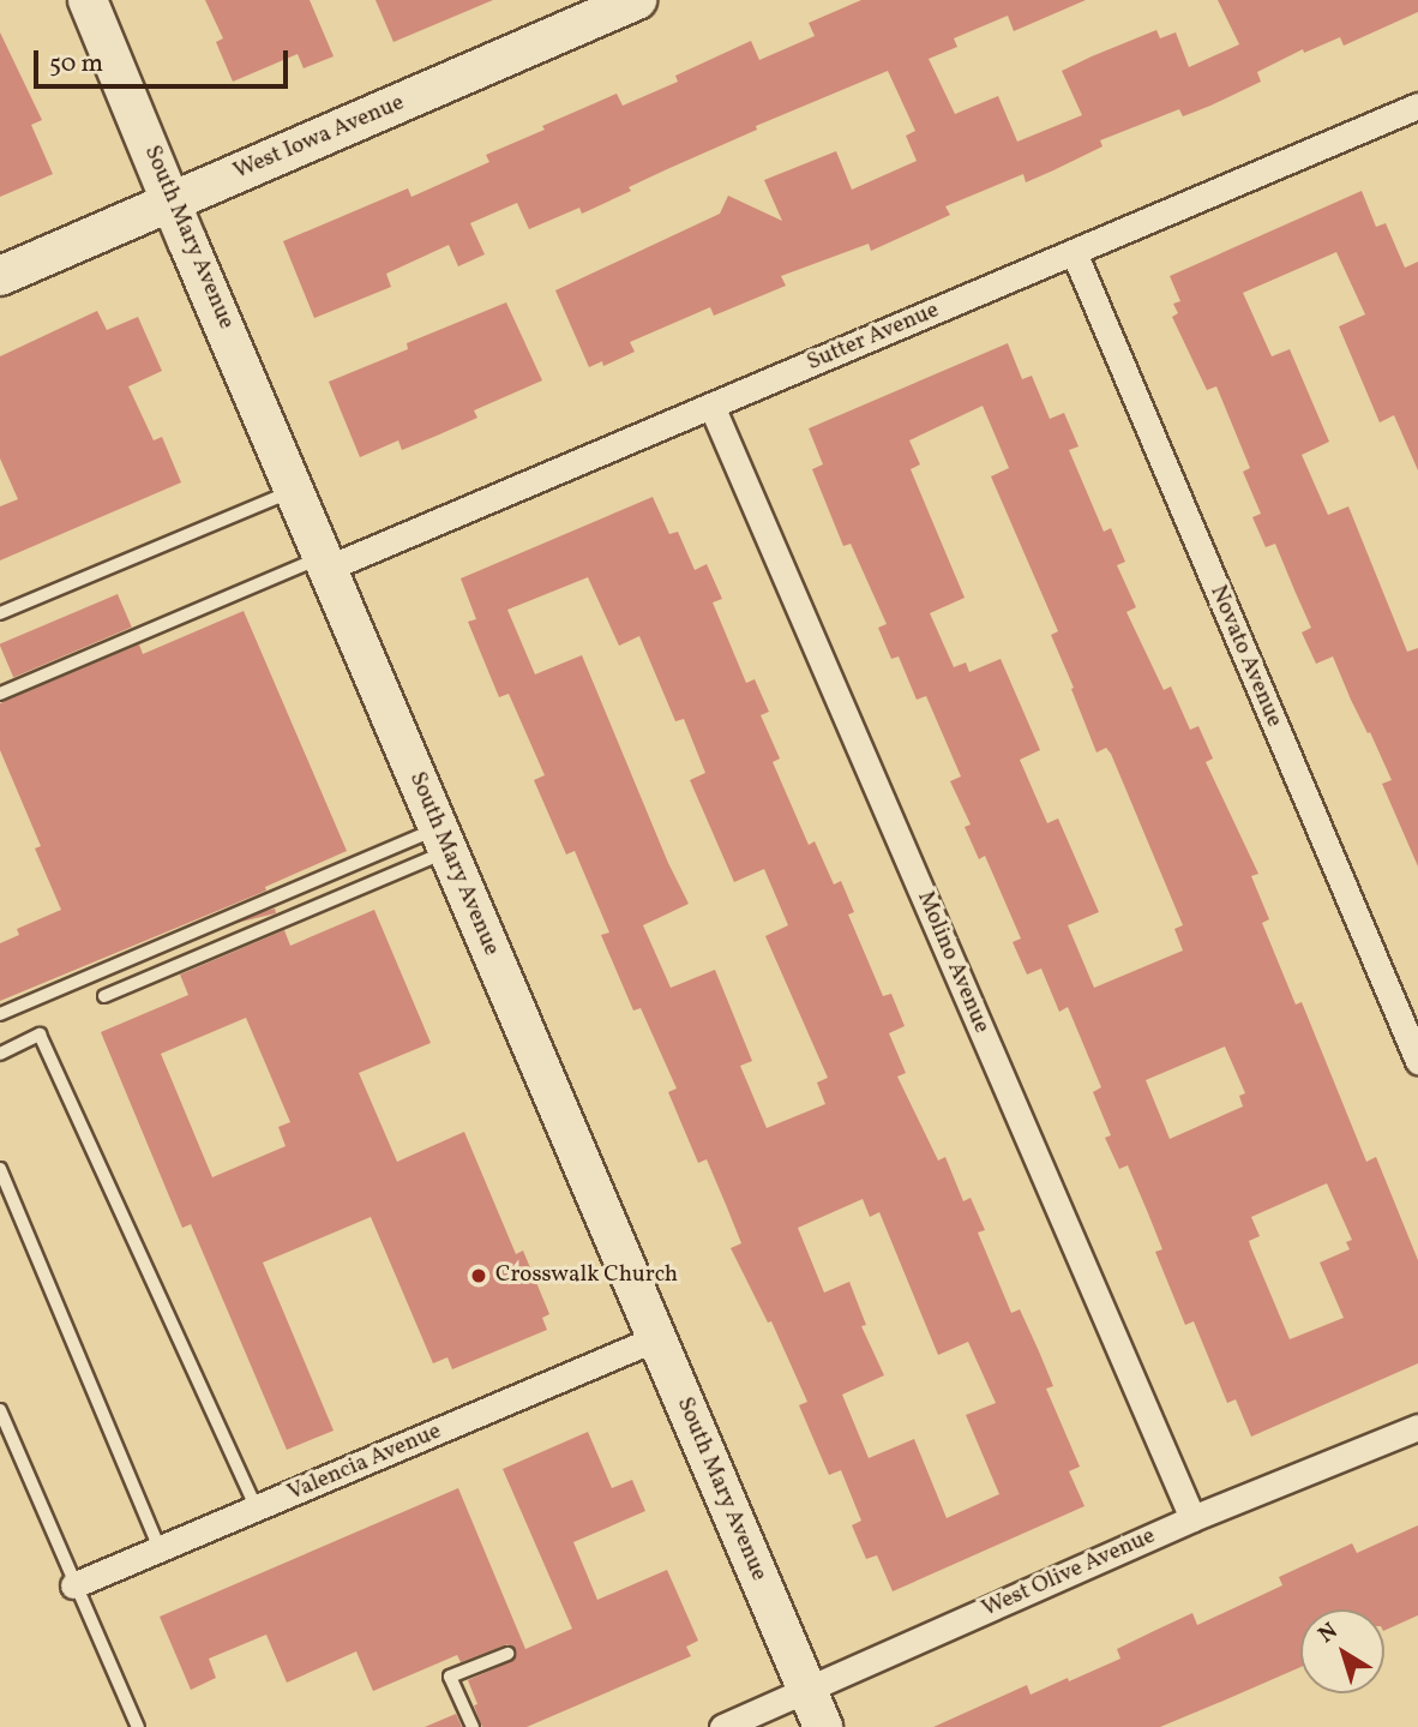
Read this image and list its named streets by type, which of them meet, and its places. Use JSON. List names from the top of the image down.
{
  "streets": {
    "main road": ["West Iowa Avenue", "South Mary Avenue"],
    "street": [
      "Sutter Avenue",
      "Novato Avenue",
      "Molino Avenue",
      "Valencia Avenue",
      "West Olive Avenue"
    ]
  },
  "crossings": [
    ["West Iowa Avenue", "South Mary Avenue"],
    ["South Mary Avenue", "Sutter Avenue"],
    ["South Mary Avenue", "Valencia Avenue"],
    ["South Mary Avenue", "West Olive Avenue"],
    ["Sutter Avenue", "Novato Avenue"],
    ["Sutter Avenue", "Molino Avenue"],
    ["Molino Avenue", "West Olive Avenue"]
  ],
  "places": ["Crosswalk Church"],
  "scale_bar": "50 m",
  "north": "top left"
}
